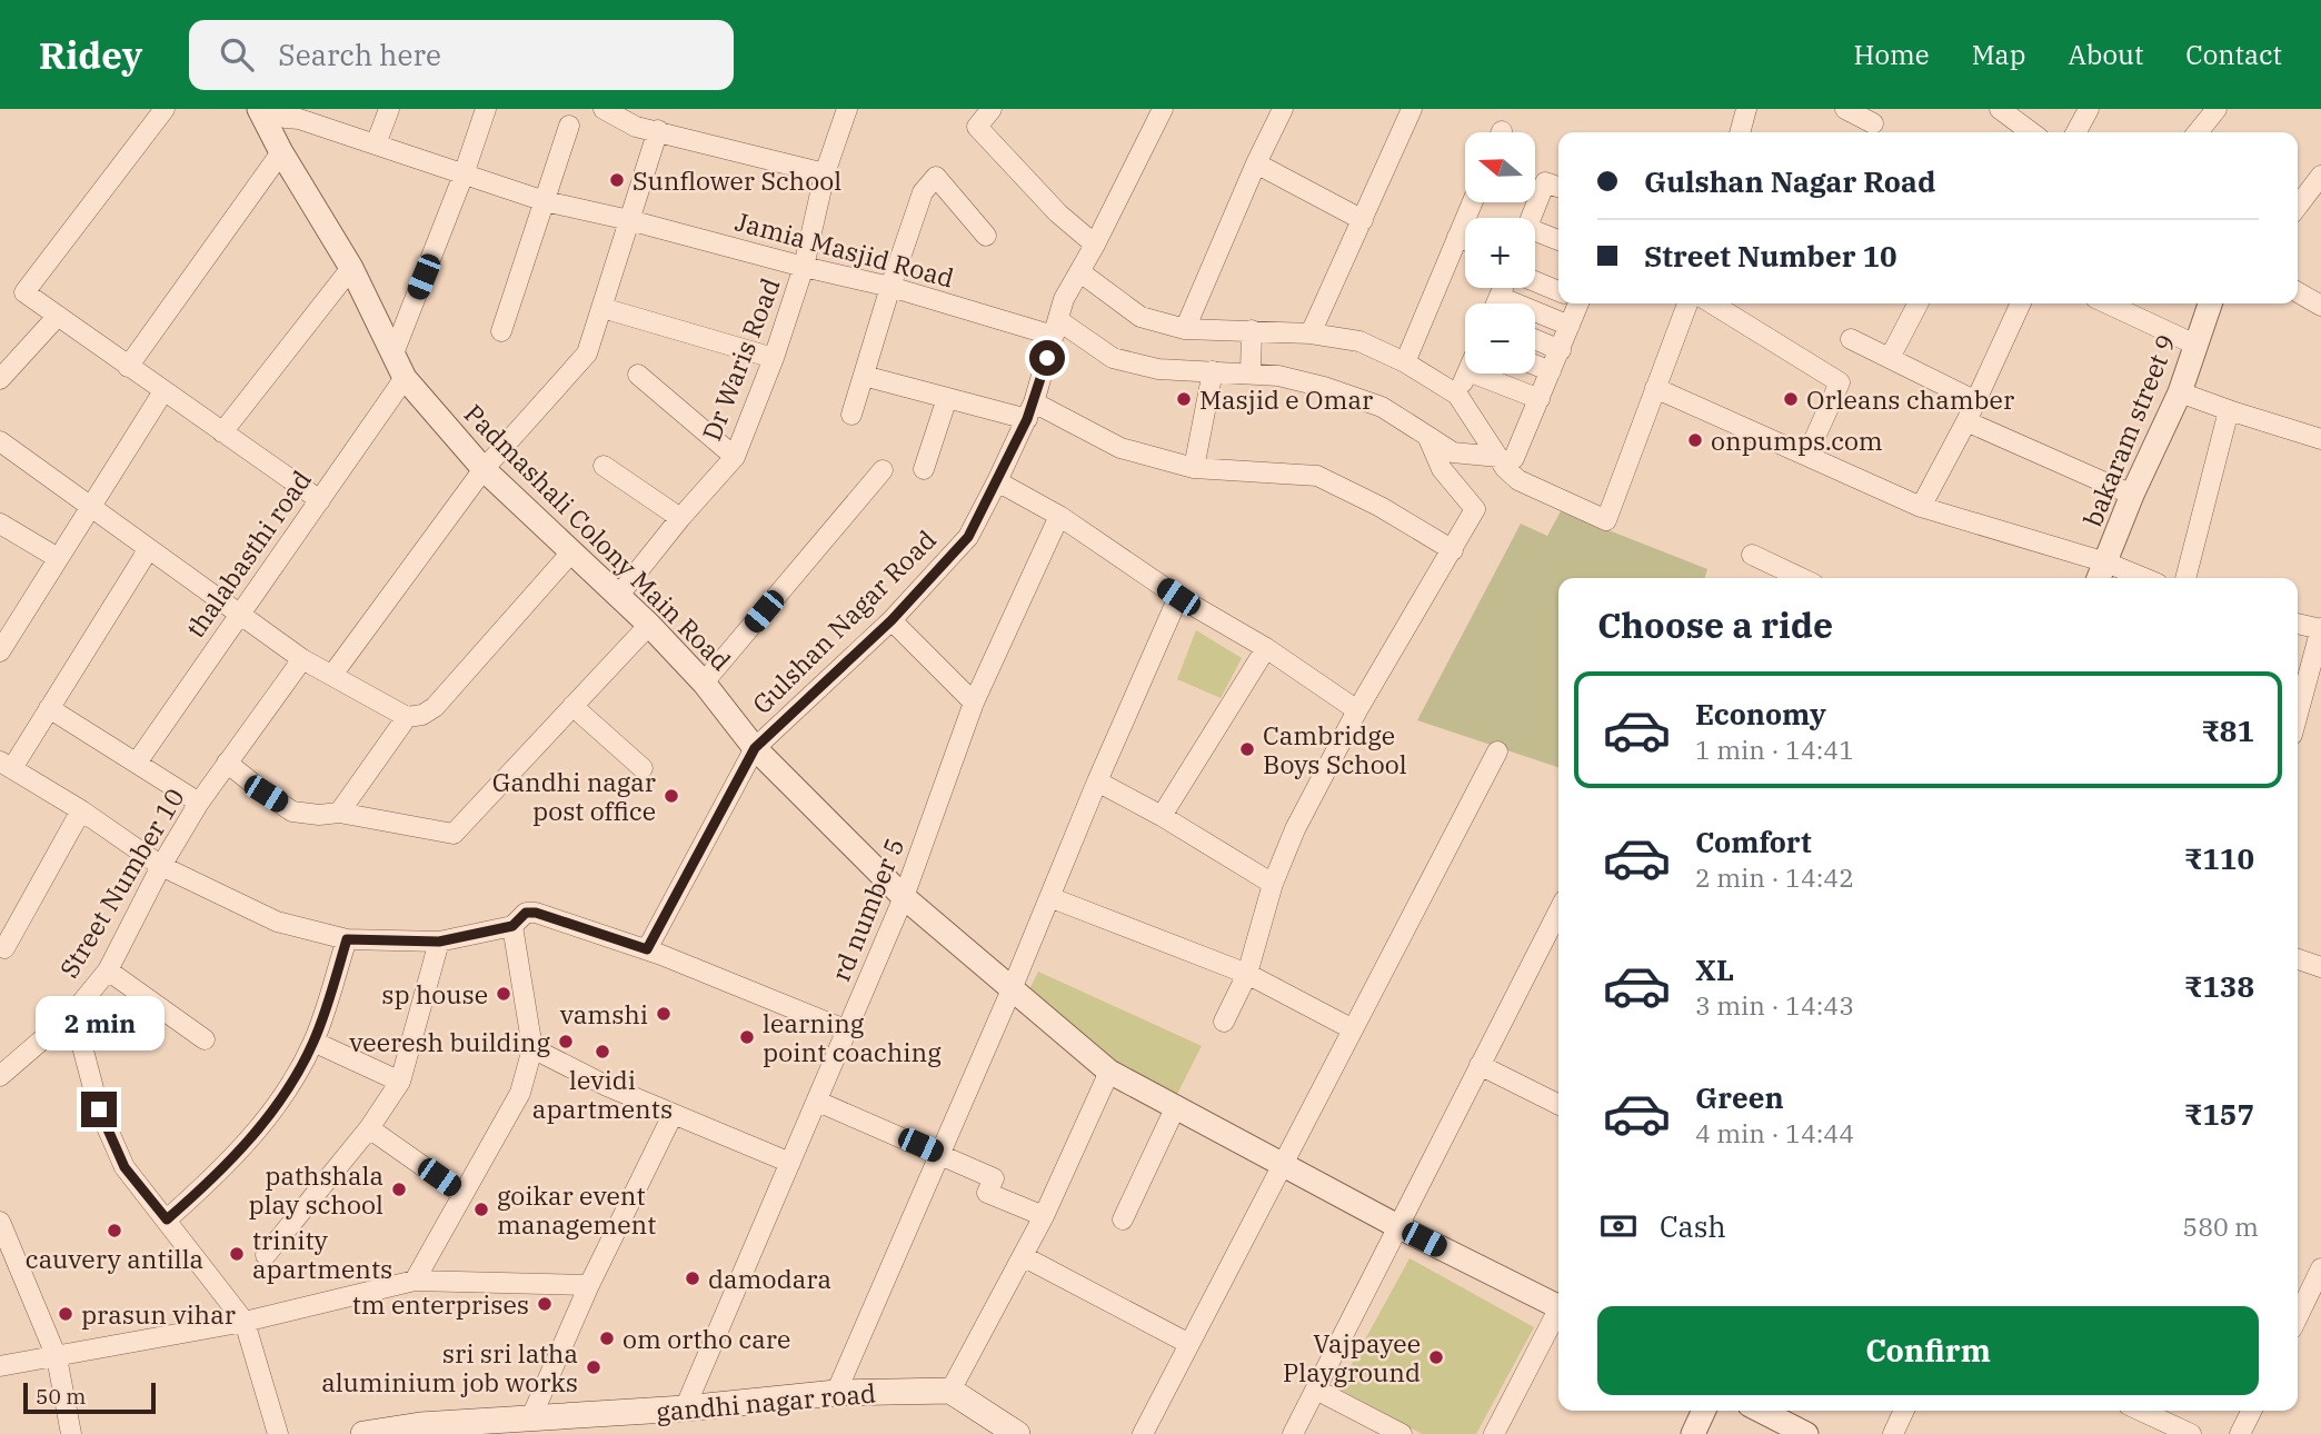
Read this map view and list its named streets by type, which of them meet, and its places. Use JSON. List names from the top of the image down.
{
  "streets": {
    "main road": ["gandhi nagar road"],
    "street": [
      "Jamia Masjid Road",
      "Dr Waris Road",
      "bakaram street 9",
      "Padmashali Colony Main Road",
      "thalabasthi road",
      "Gulshan Nagar Road",
      "Street Number 10",
      "rd number 5"
    ]
  },
  "crossings": [
    ["Jamia Masjid Road", "Dr Waris Road"],
    ["Jamia Masjid Road", "Padmashali Colony Main Road"],
    ["Jamia Masjid Road", "Gulshan Nagar Road"],
    ["Dr Waris Road", "Padmashali Colony Main Road"],
    ["Padmashali Colony Main Road", "thalabasthi road"],
    ["Padmashali Colony Main Road", "Gulshan Nagar Road"],
    ["Padmashali Colony Main Road", "rd number 5"],
    ["rd number 5", "gandhi nagar road"]
  ],
  "places": [
    "Sunflower School",
    "Masjid e Omar",
    "Orleans chamber",
    "onpumps.com",
    "Cambridge Boys School",
    "Gandhi nagar post office",
    "sp house",
    "vamshi",
    "learning point coaching",
    "veeresh building",
    "levidi apartments",
    "pathshala play school",
    "goikar event management",
    "cauvery antilla",
    "trinity apartments",
    "damodara",
    "tm enterprises",
    "prasun vihar",
    "om ortho care",
    "Vajpayee Playground",
    "sri sri latha aluminium job works"
  ],
  "scale_bar": "50 m",
  "north": "left",
  "page": {
    "header": "Ridey",
    "search": "Search here",
    "nav": [
      "Home",
      "Map",
      "About",
      "Contact"
    ],
    "map_buttons": ["+", "−"],
    "banner": ["Gulshan Nagar Road", "Street Number 10"],
    "heading": "Choose a ride",
    "list": [
      {
        "name": "Economy",
        "note": "1 min · 14:41",
        "value": "₹81"
      },
      {
        "name": "Comfort",
        "note": "2 min · 14:42",
        "value": "₹110"
      },
      {
        "name": "XL",
        "note": "3 min · 14:43",
        "value": "₹138"
      },
      {
        "name": "Green",
        "note": "4 min · 14:44",
        "value": "₹157"
      }
    ],
    "bubble": "2 min",
    "pay": ["Cash", "580 m"],
    "buttons": "Confirm",
    "scale": "50 m"
  }
}
